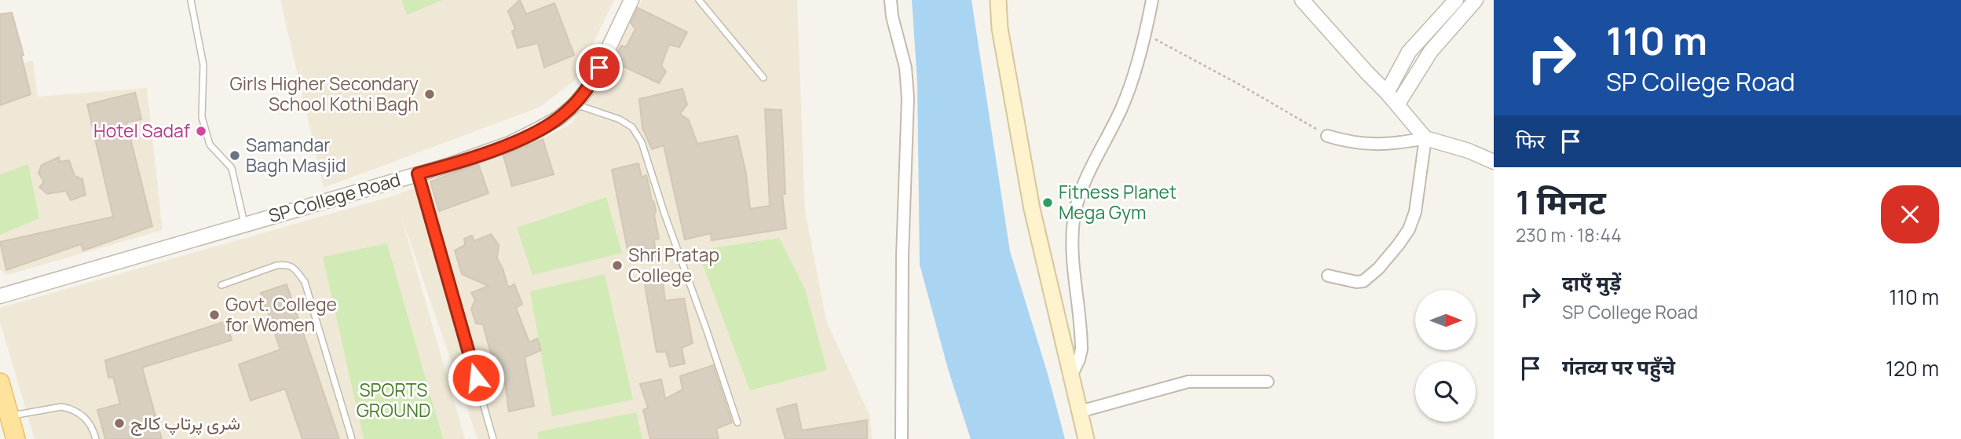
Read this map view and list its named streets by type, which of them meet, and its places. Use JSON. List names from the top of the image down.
{
  "streets": {
    "street": ["SP College Road"]
  },
  "parks": ["SPORTS GROUND"],
  "places": [
    "Girls Higher Secondary School Kothi Bagh",
    "Hotel Sadaf",
    "Samandar Bagh Masjid",
    "Fitness Planet Mega Gym",
    "Shri Pratap College",
    "Govt. College for Women",
    "شری پرتاپ کالج"
  ],
  "north": "right",
  "page": {
    "turn": ["110 m", "SP College Road"],
    "then": "फिर",
    "heading": ["1 मिनट", "230 m · 18:44"],
    "list": [
      {
        "name": "दाएँ मुड़ें",
        "note": "SP College Road",
        "value": "110 m"
      },
      {
        "name": "गंतव्य पर पहुँचे",
        "value": "120 m"
      }
    ]
  }
}
